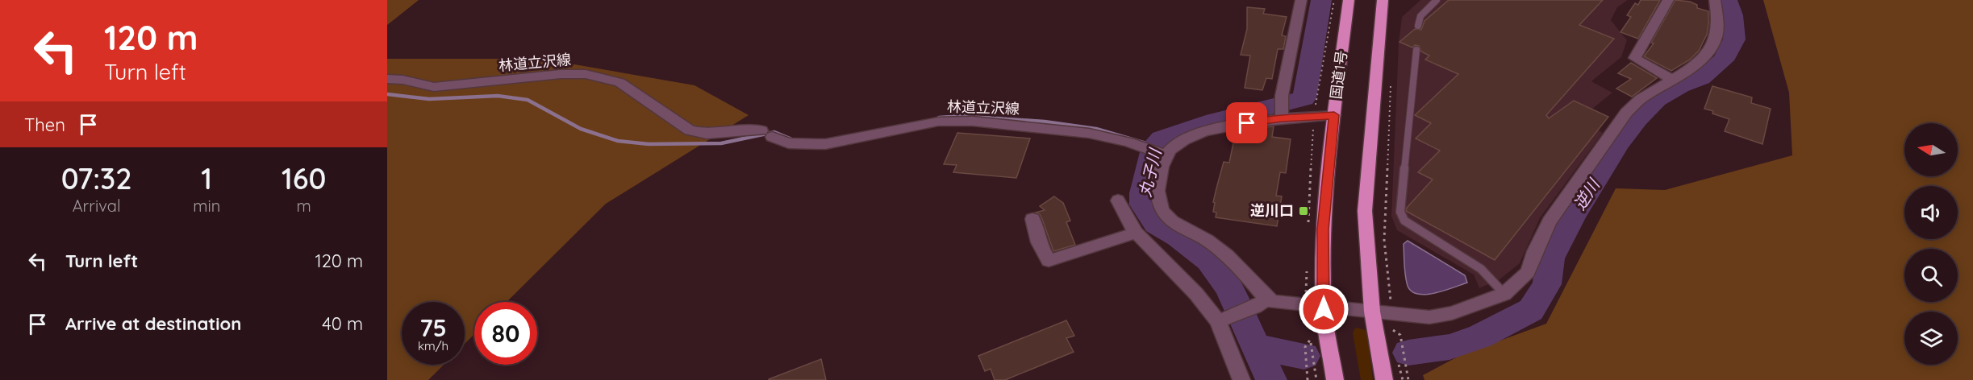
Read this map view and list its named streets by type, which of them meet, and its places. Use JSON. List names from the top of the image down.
{
  "streets": {
    "highway": ["国道1号"],
    "street": ["林道立沢線"]
  },
  "water": ["丸子川", "逆川"],
  "places": {
    "transit": ["逆川口"]
  },
  "north": "left",
  "page": {
    "turn": ["120 m", "Turn left"],
    "then": "Then",
    "eta": [
      "07:32",
      "Arrival",
      "1",
      "min",
      "160",
      "m"
    ],
    "list": [
      {
        "name": "Turn left",
        "value": "120 m"
      },
      {
        "name": "Arrive at destination",
        "value": "40 m"
      }
    ],
    "speed": "75 km/h",
    "limit": "80"
  }
}
